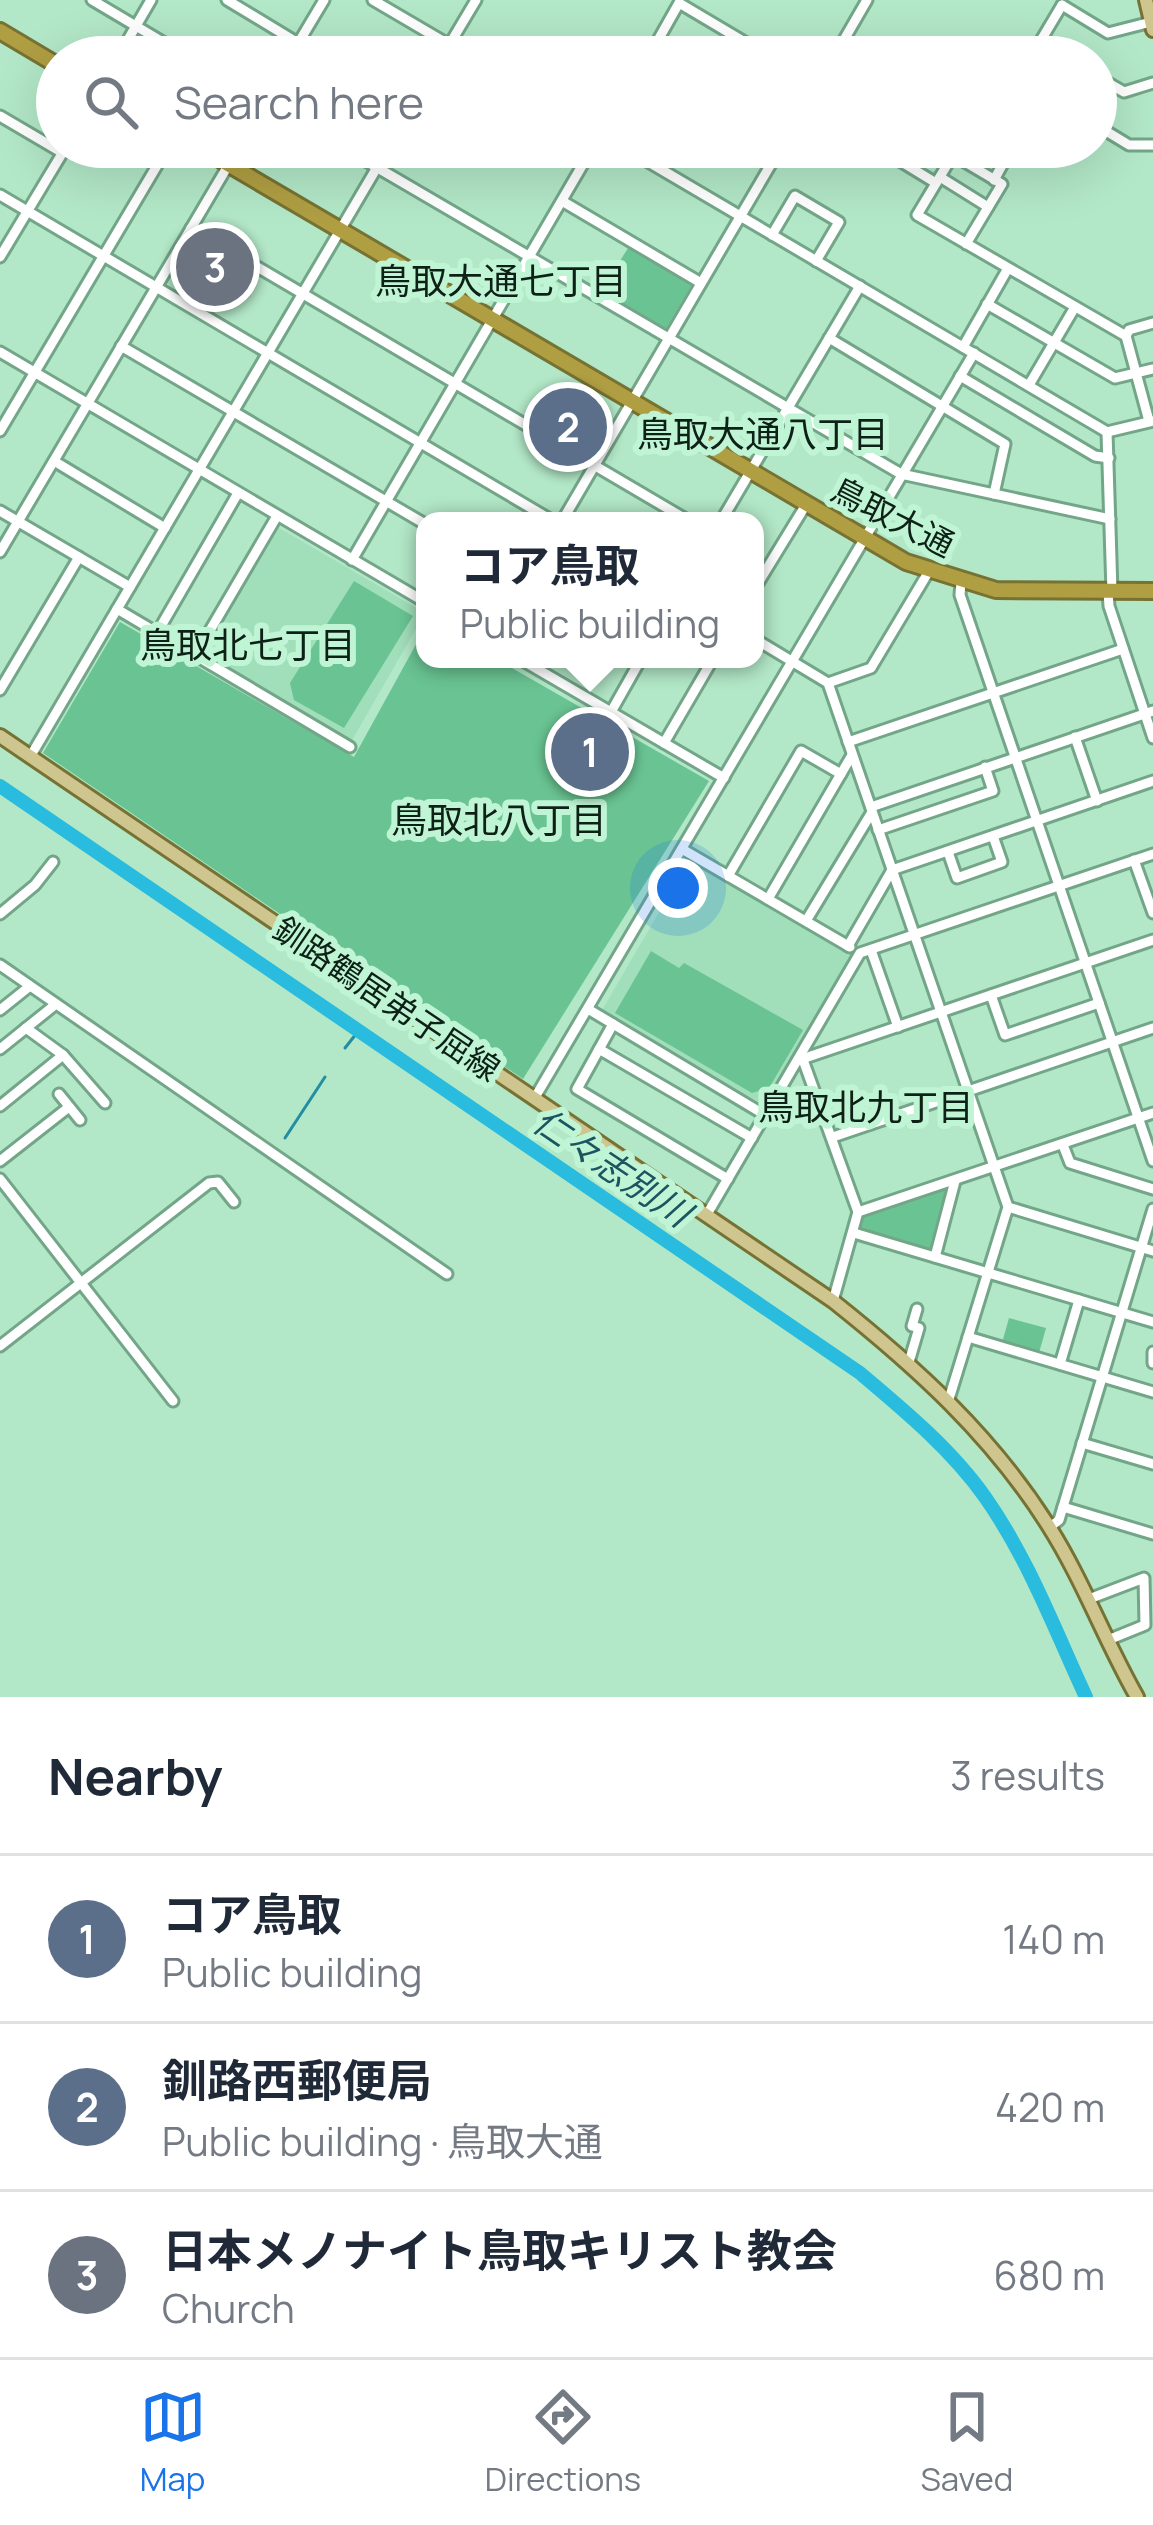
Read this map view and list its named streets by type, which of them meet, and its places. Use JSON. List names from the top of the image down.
{
  "streets": {
    "highway": ["鳥取大通"],
    "main road": ["釧路鶴居弟子屈線"]
  },
  "districts": [
    "鳥取大通七丁目",
    "鳥取大通八丁目",
    "鳥取北七丁目",
    "鳥取北八丁目",
    "鳥取北九丁目"
  ],
  "water": ["仁々志別川"],
  "page": {
    "search": "Search here",
    "pins": ["3", "2", "1"],
    "popup": ["コア鳥取", "Public building"],
    "heading": ["Nearby", "3 results"],
    "list": [
      {
        "mark": "1",
        "name": "コア鳥取",
        "note": "Public building",
        "value": "140 m"
      },
      {
        "mark": "2",
        "name": "釧路西郵便局",
        "note": "Public building · 鳥取大通",
        "value": "420 m"
      },
      {
        "mark": "3",
        "name": "日本メノナイト鳥取キリスト教会",
        "note": "Church",
        "value": "680 m"
      }
    ],
    "nav": ["Map", "Directions", "Saved"]
  }
}
